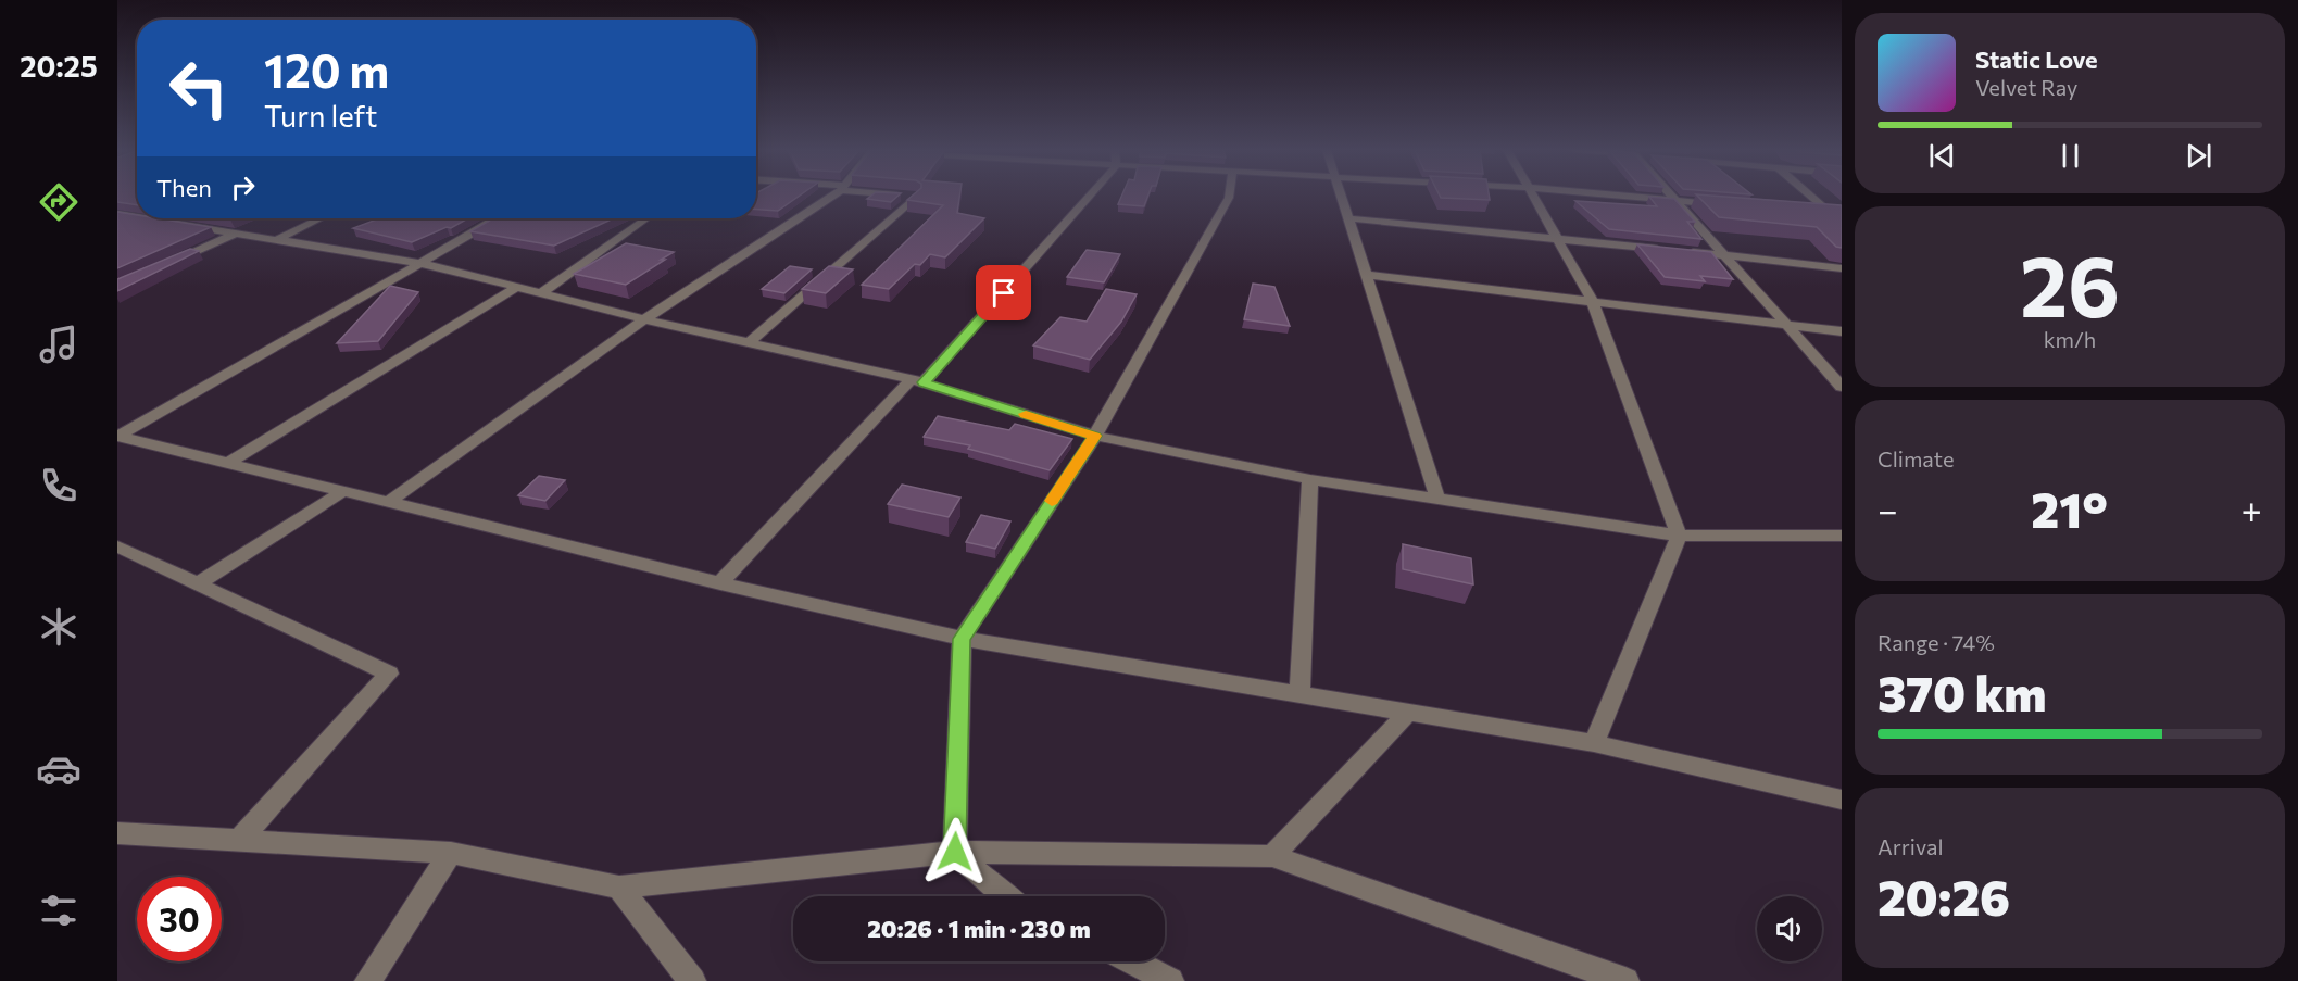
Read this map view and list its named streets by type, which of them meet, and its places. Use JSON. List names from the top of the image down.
{
  "page": {
    "tabs": "20:25",
    "turn": ["120 m", "Turn left"],
    "song": ["Static Love", "Velvet Ray"],
    "then": "Then",
    "tile": [
      ["26", "km/h"],
      "Climate",
      ["Range · 74%", "370 km"],
      ["Arrival", "20:26"]
    ],
    "heat": ["−", "21°", "+"],
    "limit": "30",
    "trip": "20:26 · 1 min · 230 m"
  }
}
